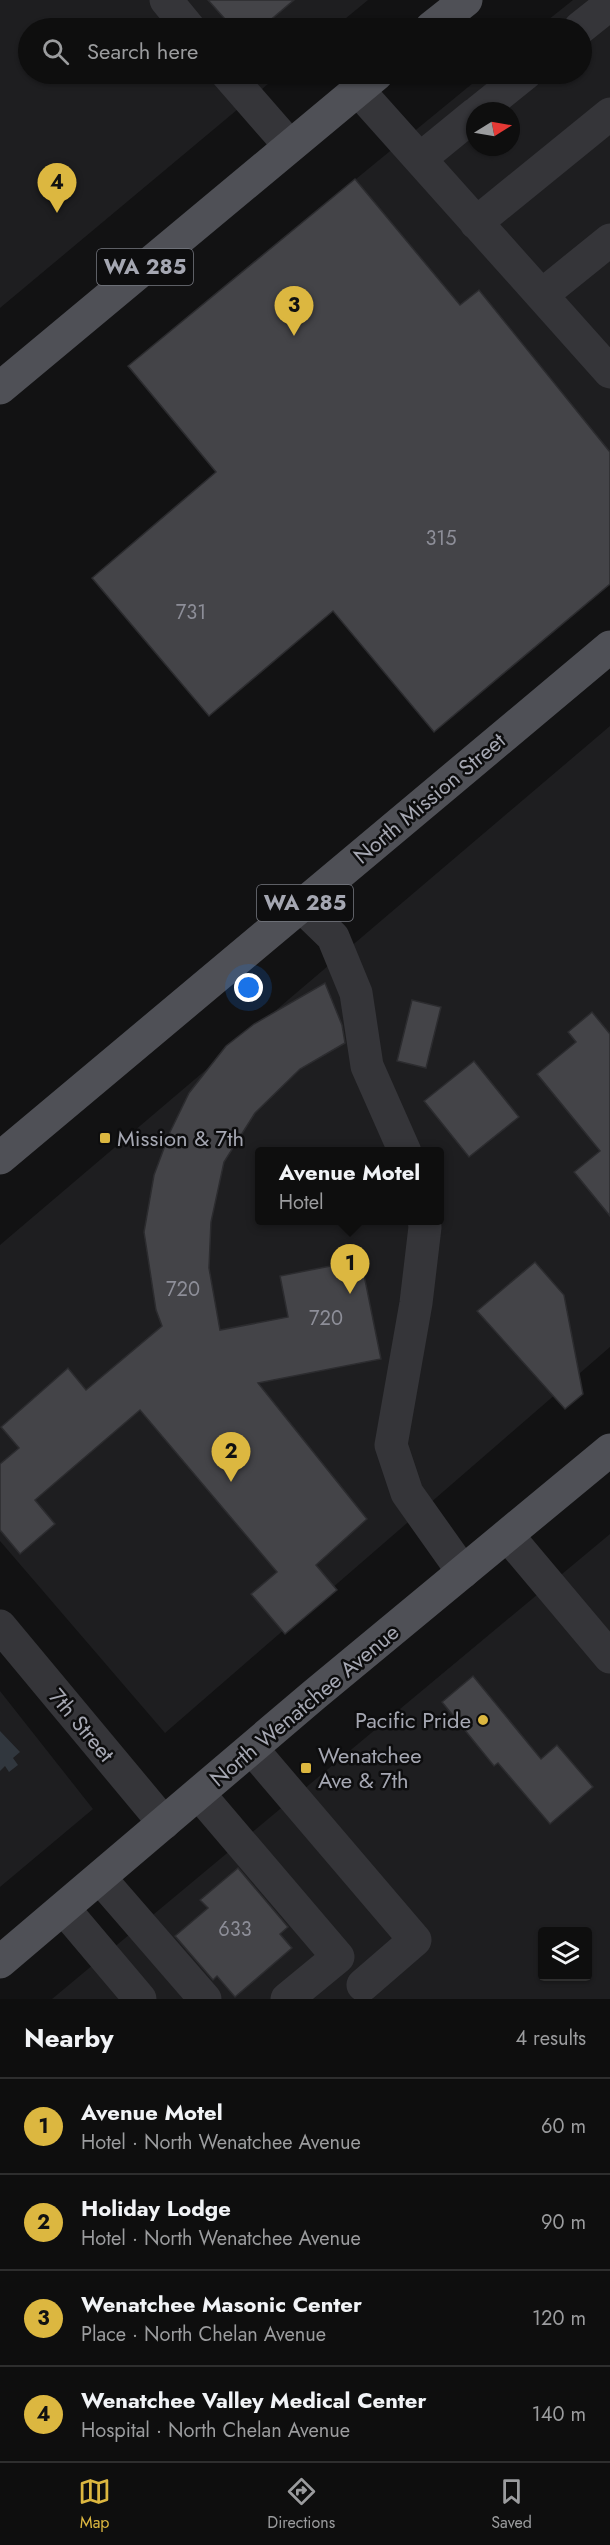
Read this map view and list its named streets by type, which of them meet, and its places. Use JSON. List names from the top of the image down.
{
  "streets": {
    "main road": ["WA 285", "North Mission Street", "North Wenatchee Avenue"],
    "street": ["7th Street"]
  },
  "crossings": [
    ["North Wenatchee Avenue", "7th Street"]
  ],
  "places": {
    "transit": ["Mission & 7th", "Wenatchee Ave & 7th"],
    "other": ["Pacific Pride"]
  },
  "house_numbers": [
    "315",
    "731",
    "720",
    "720",
    "633"
  ],
  "north": "right",
  "page": {
    "search": "Search here",
    "pins": [
      "4",
      "3",
      "1",
      "2"
    ],
    "popup": ["Avenue Motel", "Hotel"],
    "heading": ["Nearby", "4 results"],
    "list": [
      {
        "mark": "1",
        "name": "Avenue Motel",
        "note": "Hotel · North Wenatchee Avenue",
        "value": "60 m"
      },
      {
        "mark": "2",
        "name": "Holiday Lodge",
        "note": "Hotel · North Wenatchee Avenue",
        "value": "90 m"
      },
      {
        "mark": "3",
        "name": "Wenatchee Masonic Center",
        "note": "Place · North Chelan Avenue",
        "value": "120 m"
      },
      {
        "mark": "4",
        "name": "Wenatchee Valley Medical Center",
        "note": "Hospital · North Chelan Avenue",
        "value": "140 m"
      }
    ],
    "nav": ["Map", "Directions", "Saved"]
  }
}
